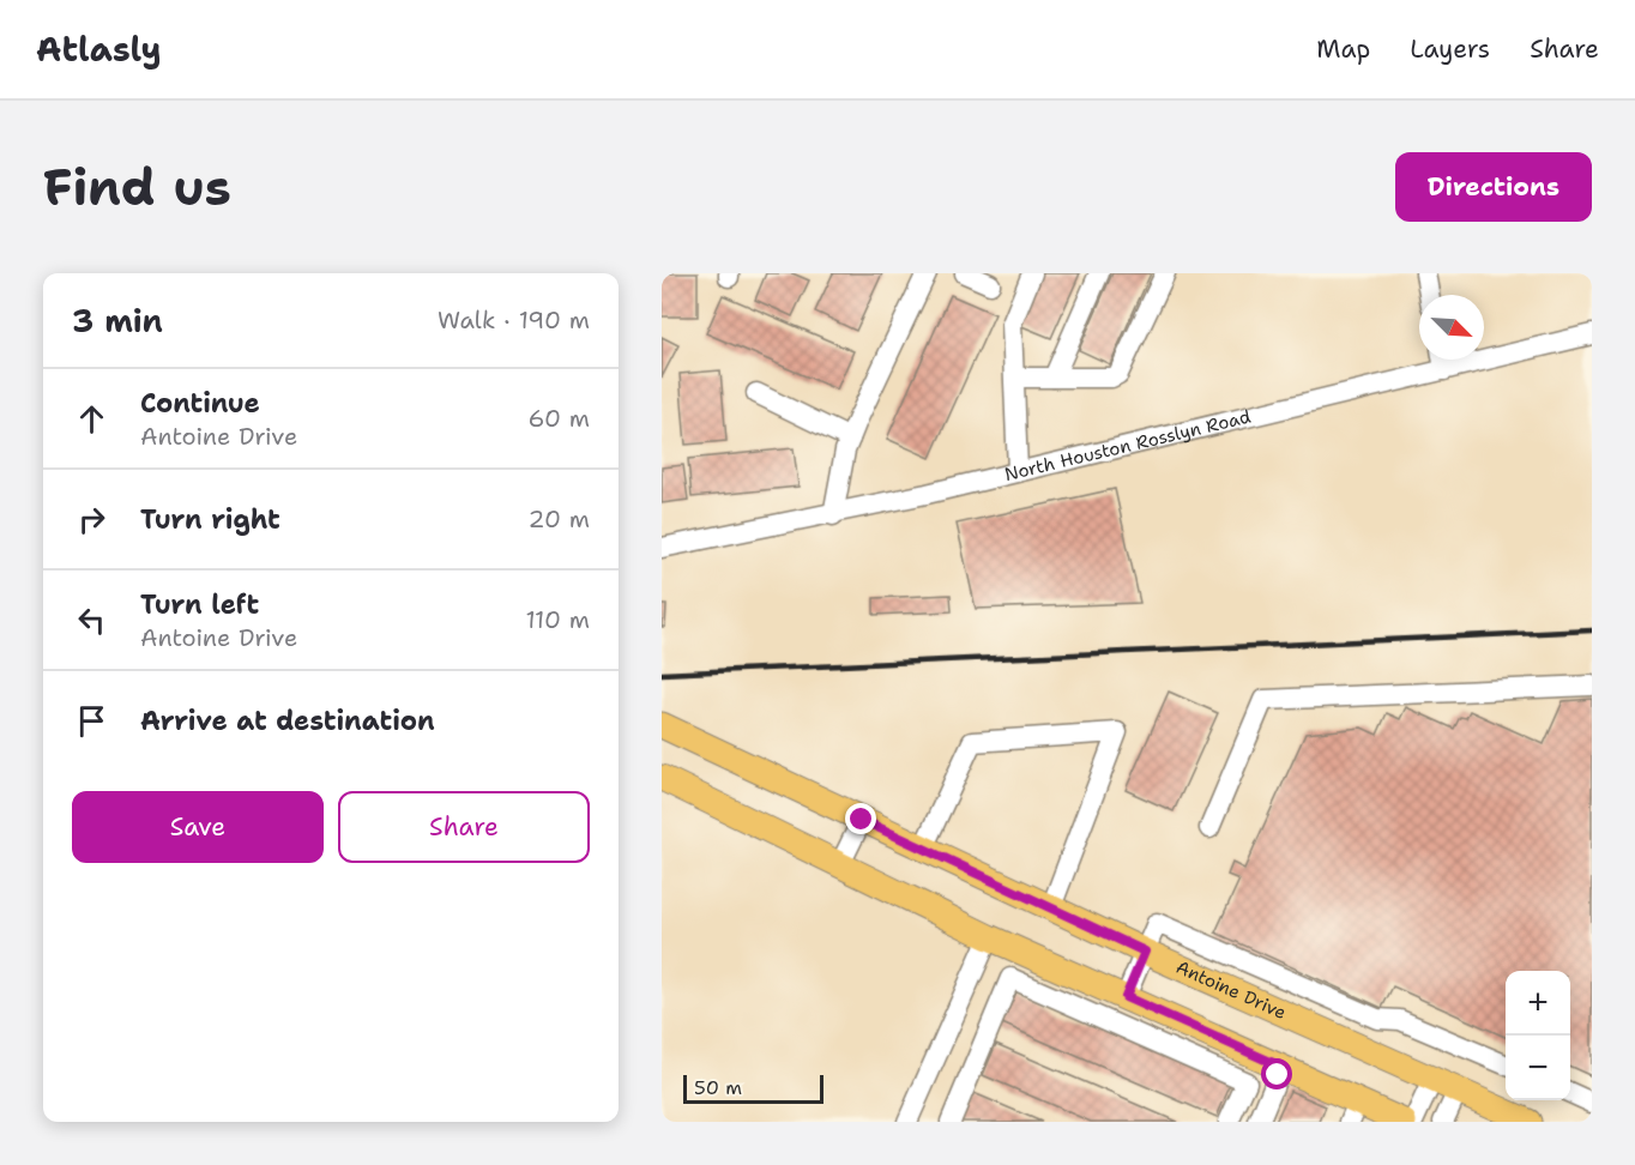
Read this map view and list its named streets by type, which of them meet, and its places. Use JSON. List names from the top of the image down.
{
  "streets": {
    "main road": ["Antoine Drive"],
    "street": ["North Houston Rosslyn Road"]
  },
  "scale_bar": "50 m",
  "north": "bottom right",
  "page": {
    "header": "Atlasly",
    "nav": ["Map", "Layers", "Share"],
    "buttons": [
      "Directions",
      ["Save", "Share"]
    ],
    "title": "Find us",
    "heading": ["3 min", "Walk · 190 m"],
    "list": [
      ["Continue", "Antoine Drive", "60 m"],
      ["Turn right", "20 m"],
      ["Turn left", "Antoine Drive", "110 m"],
      "Arrive at destination"
    ],
    "map_buttons": ["+", "−"],
    "scale": "50 m"
  }
}
